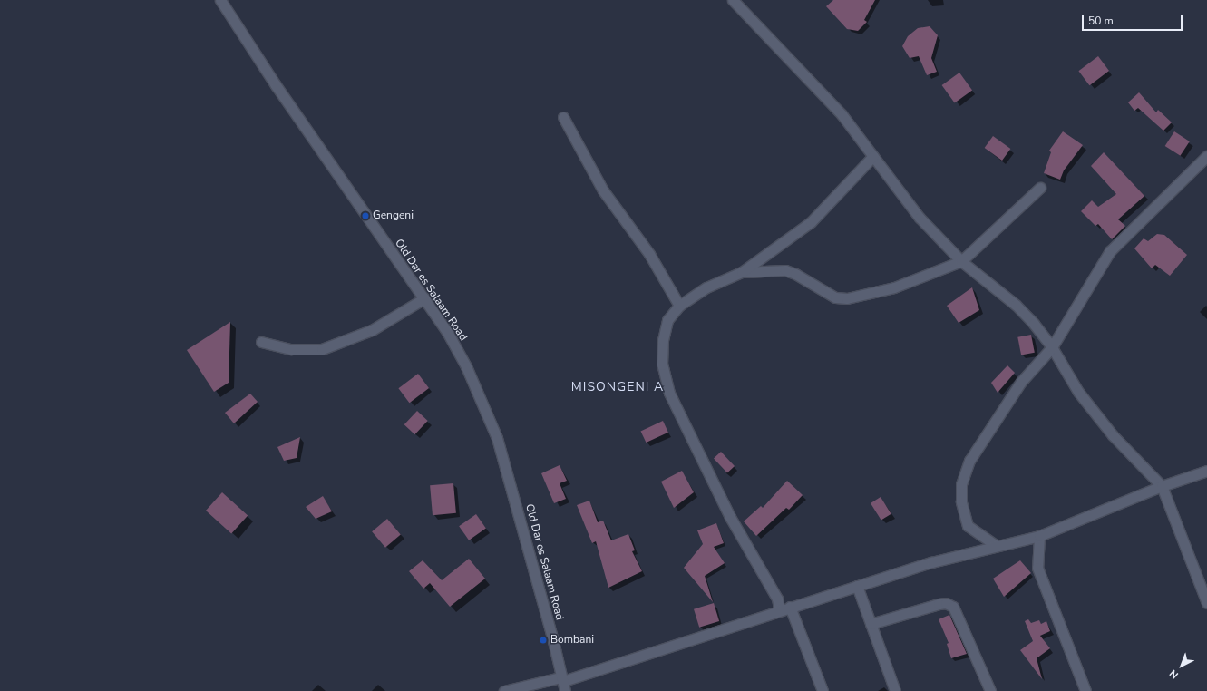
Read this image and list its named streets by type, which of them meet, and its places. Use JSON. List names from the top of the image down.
{
  "streets": {
    "street": ["Old Dar es Salaam Road"]
  },
  "districts": ["MISONGENI A"],
  "places": ["Gengeni", "Bombani"],
  "scale_bar": "50 m",
  "north": "bottom left"
}
